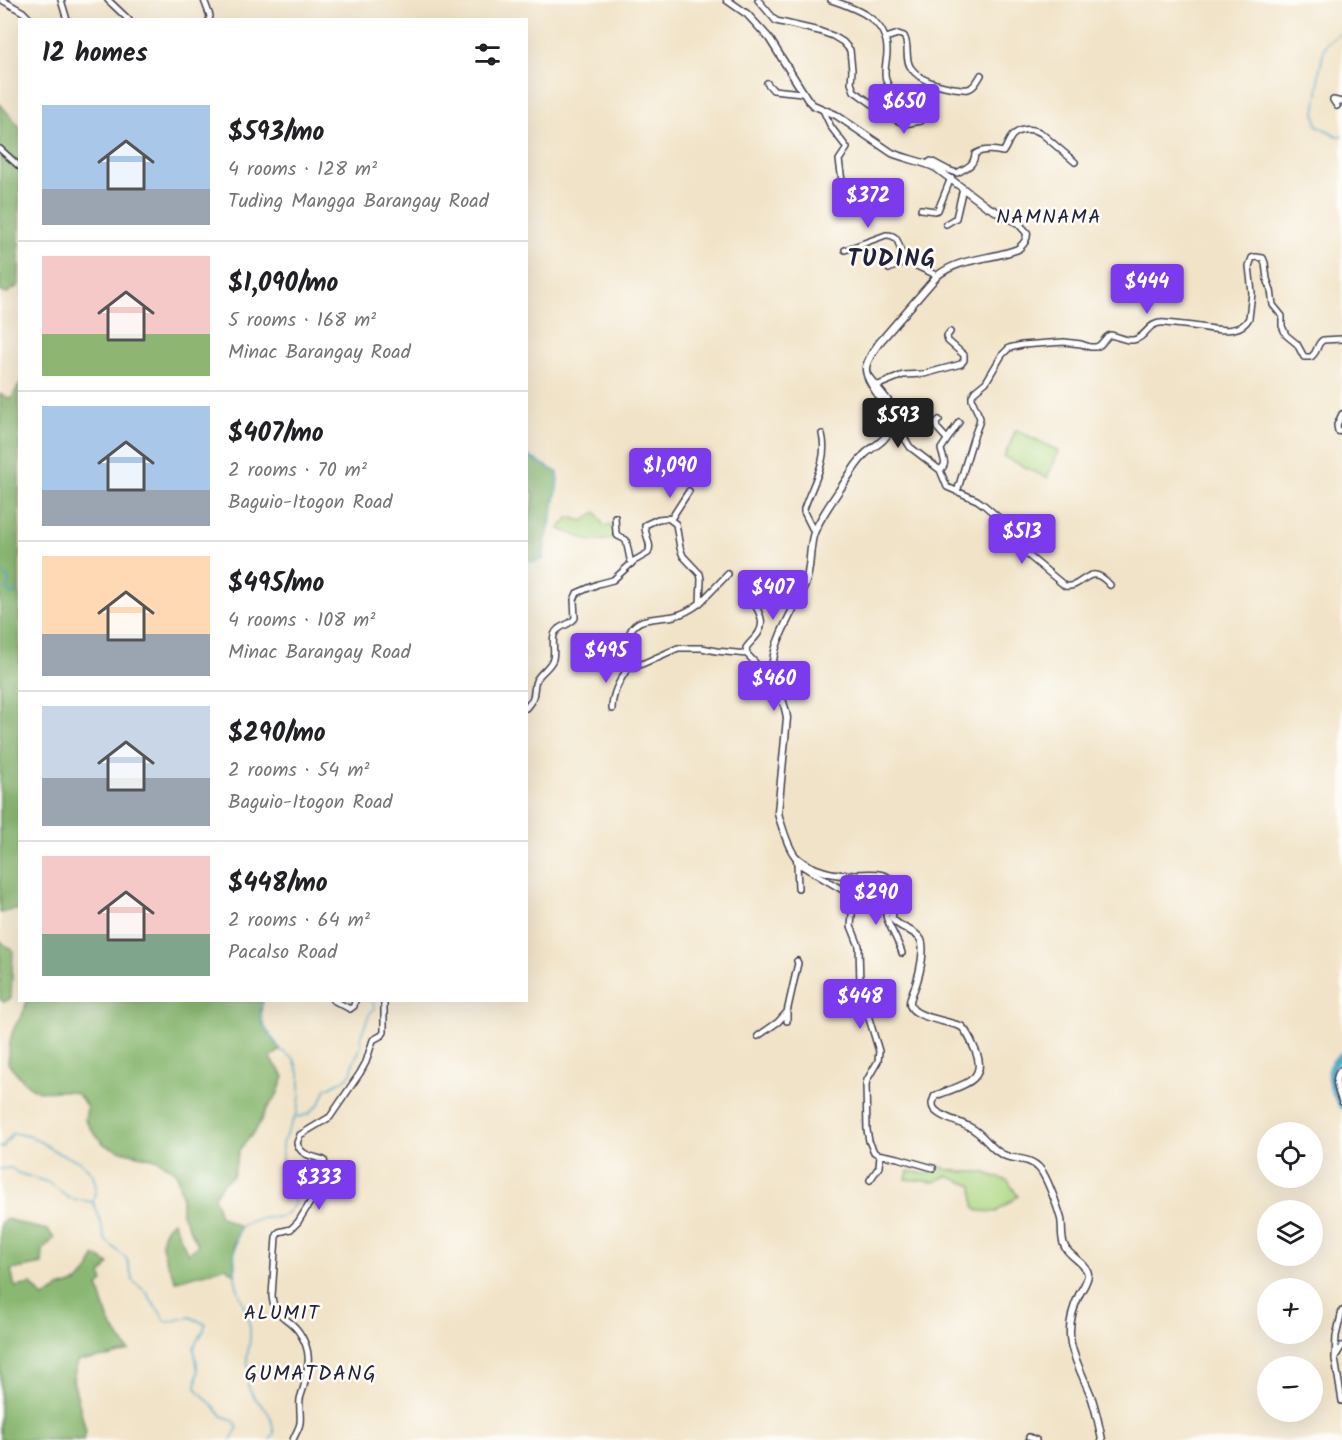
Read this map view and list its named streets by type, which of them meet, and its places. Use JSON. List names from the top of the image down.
{
  "districts": [
    "NAMNAMA",
    "TUDING",
    "ALUMIT",
    "GUMATDANG"
  ],
  "page": {
    "heading": "12 homes",
    "price": [
      "$650",
      "$372",
      "$444",
      "$593",
      "$1,090",
      "$513",
      "$407",
      "$495",
      "$460",
      "$290",
      "$448",
      "$333"
    ],
    "list": [
      {
        "name": "$593/mo",
        "note": "4 rooms · 128 m² · Tuding Mangga Barangay Road"
      },
      {
        "name": "$1,090/mo",
        "note": "5 rooms · 168 m² · Minac Barangay Road"
      },
      {
        "name": "$407/mo",
        "note": "2 rooms · 70 m² · Baguio-Itogon Road"
      },
      {
        "name": "$495/mo",
        "note": "4 rooms · 108 m² · Minac Barangay Road"
      },
      {
        "name": "$290/mo",
        "note": "2 rooms · 54 m² · Baguio-Itogon Road"
      },
      {
        "name": "$448/mo",
        "note": "2 rooms · 64 m² · Pacalso Road"
      }
    ],
    "map_buttons": ["+", "−"]
  }
}
